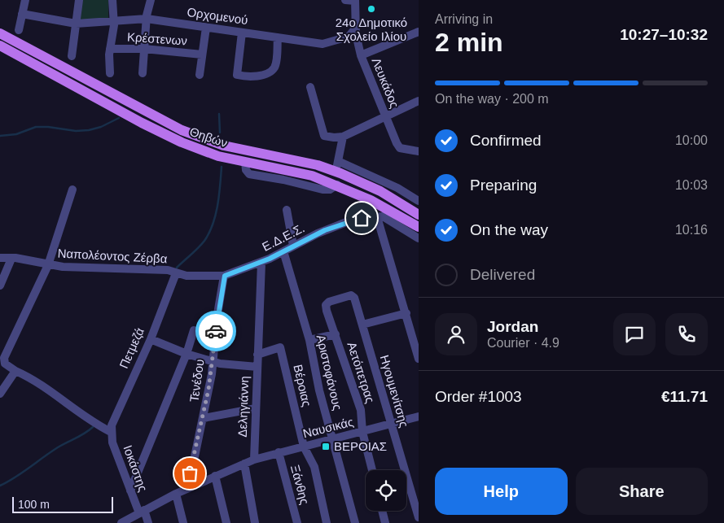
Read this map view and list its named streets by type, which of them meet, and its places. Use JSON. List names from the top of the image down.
{
  "streets": {
    "main road": ["Θηβών"],
    "street": [
      "Ορχομενού",
      "Κρέστενων",
      "Λευκάδος",
      "Ε.Δ.Ε.Σ.",
      "Ναπολέοντος Ζέρβα",
      "Πετμεζά",
      "Αριστοφάνους",
      "Αετόπετρας",
      "Τενέδου",
      "Βέροιας",
      "Ηγουμενίτσης",
      "Δεληγιάννη",
      "Ναυσικάς",
      "Ιοκάστης",
      "Ξάνθης"
    ]
  },
  "crossings": [
    ["Ορχομενού", "Λευκάδος"],
    ["Ε.Δ.Ε.Σ.", "Ναπολέοντος Ζέρβα"],
    ["Ε.Δ.Ε.Σ.", "Αριστοφάνους"],
    ["Ε.Δ.Ε.Σ.", "Τενέδου"],
    ["Ε.Δ.Ε.Σ.", "Δεληγιάννη"],
    ["Ναπολέοντος Ζέρβα", "Πετμεζά"],
    ["Ναπολέοντος Ζέρβα", "Τενέδου"],
    ["Πετμεζά", "Ιοκάστης"],
    ["Αριστοφάνους", "Ναυσικάς"],
    ["Αετόπετρας", "Ηγουμενίτσης"],
    ["Αετόπετρας", "Ναυσικάς"],
    ["Τενέδου", "Ναυσικάς"],
    ["Βέροιας", "Δεληγιάννη"],
    ["Βέροιας", "Ναυσικάς"],
    ["Ηγουμενίτσης", "Ναυσικάς"],
    ["Δεληγιάννη", "Ναυσικάς"],
    ["Ναυσικάς", "Ιοκάστης"],
    ["Ναυσικάς", "Ξάνθης"]
  ],
  "places": {
    "other": ["24ο Δημοτικό Σχολείο Ιλίου"],
    "transit": ["ΒΕΡΟΙΑΣ"]
  },
  "scale_bar": "100 m",
  "page": {
    "heading": ["2 min", "Arriving in", "10:27–10:32"],
    "panel": [
      "Jordan",
      "Courier · 4.9",
      "Order #1003",
      "€11.71"
    ],
    "bar": "On the way · 200 m",
    "list": [
      ["Confirmed", "10:00"],
      ["Preparing", "10:03"],
      ["On the way", "10:16"],
      "Delivered"
    ],
    "buttons": ["Help", "Share"],
    "scale": "100 m"
  }
}
